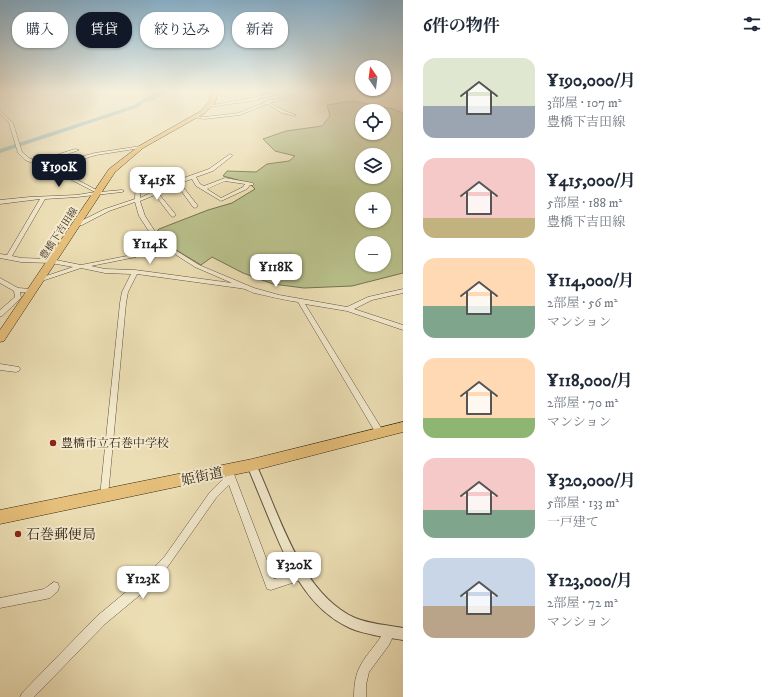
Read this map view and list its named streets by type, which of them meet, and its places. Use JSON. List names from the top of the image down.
{
  "streets": {
    "main road": ["豊橋下吉田線", "姫街道"]
  },
  "places": ["豊橋市立石巻中学校", "石巻郵便局"],
  "north": "top",
  "page": {
    "heading": "6件の物件",
    "chip": [
      "購入",
      "賃貸",
      "絞り込み",
      "新着"
    ],
    "list": [
      {
        "name": "¥190,000/月",
        "note": "3部屋 · 107 m² · 豊橋下吉田線"
      },
      {
        "name": "¥415,000/月",
        "note": "5部屋 · 188 m² · 豊橋下吉田線"
      },
      {
        "name": "¥114,000/月",
        "note": "2部屋 · 56 m² · マンション"
      },
      {
        "name": "¥118,000/月",
        "note": "2部屋 · 70 m² · マンション"
      },
      {
        "name": "¥320,000/月",
        "note": "5部屋 · 133 m² · 一戸建て"
      },
      {
        "name": "¥123,000/月",
        "note": "2部屋 · 72 m² · マンション"
      }
    ],
    "map_buttons": ["+", "−"],
    "price": [
      "¥190K",
      "¥415K",
      "¥114K",
      "¥118K",
      "¥320K",
      "¥123K"
    ]
  }
}
